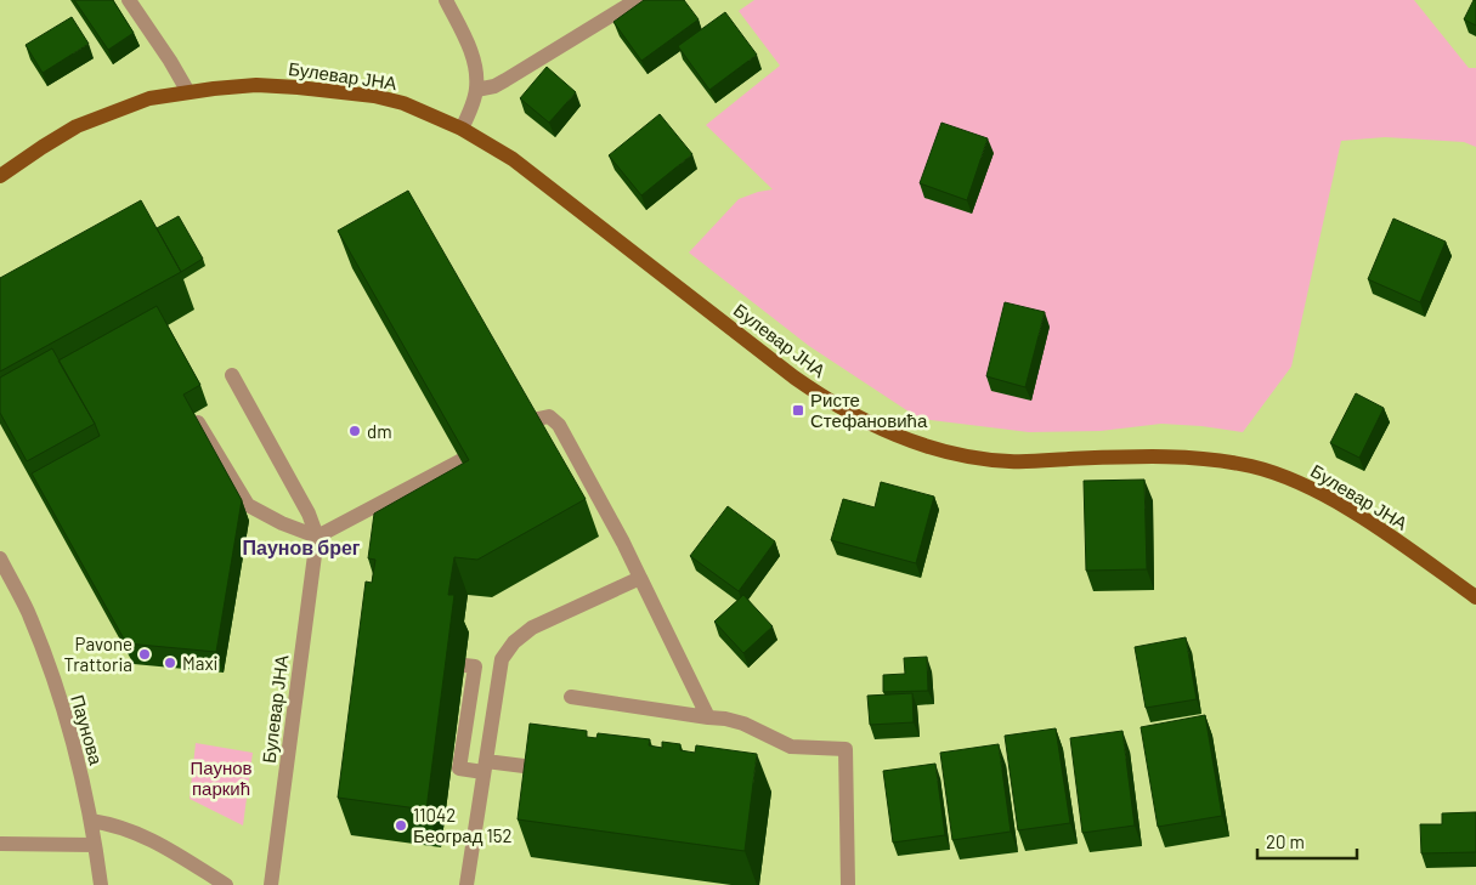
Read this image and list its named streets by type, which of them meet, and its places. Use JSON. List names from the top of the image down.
{
  "streets": {
    "main road": ["Булевар ЈНА"],
    "street": ["Паунова"]
  },
  "districts": ["Паунов брег"],
  "parks": ["Паунов паркић"],
  "places": {
    "transit": ["Ристе Стефановића"],
    "other": [
      "dm",
      "Pavone Trattoria",
      "Maxi",
      "11042 Београд 152"
    ]
  },
  "scale_bar": "20 m"
}
